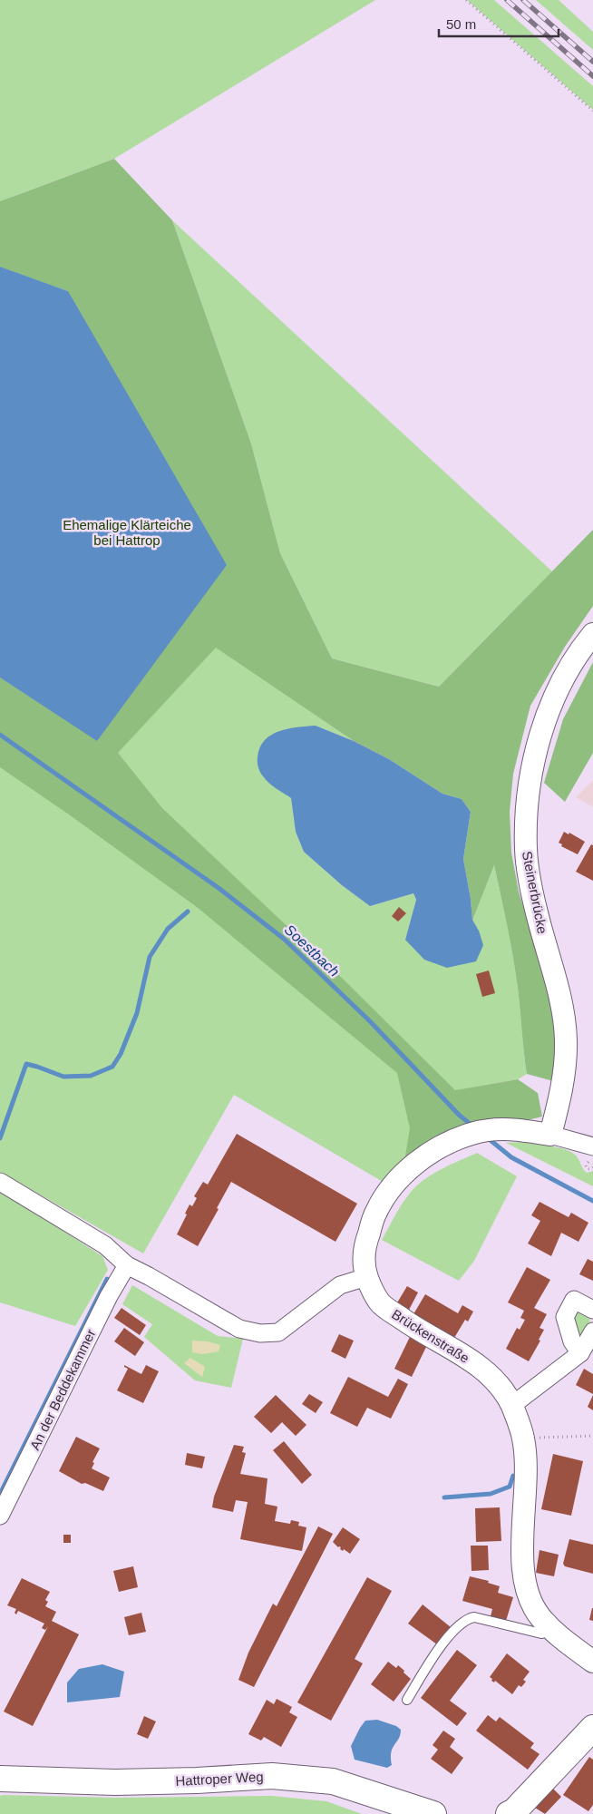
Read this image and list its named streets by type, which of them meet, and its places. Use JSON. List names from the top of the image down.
{
  "streets": {
    "main road": ["Hattroper Weg"],
    "street": ["Steinerbrücke", "Brückenstraße", "An der Beddekammer"]
  },
  "crossings": [
    ["Steinerbrücke", "Brückenstraße"]
  ],
  "water": ["Soestbach"],
  "parks": ["Ehemalige Klärteiche bei Hattrop"],
  "scale_bar": "50 m"
}
